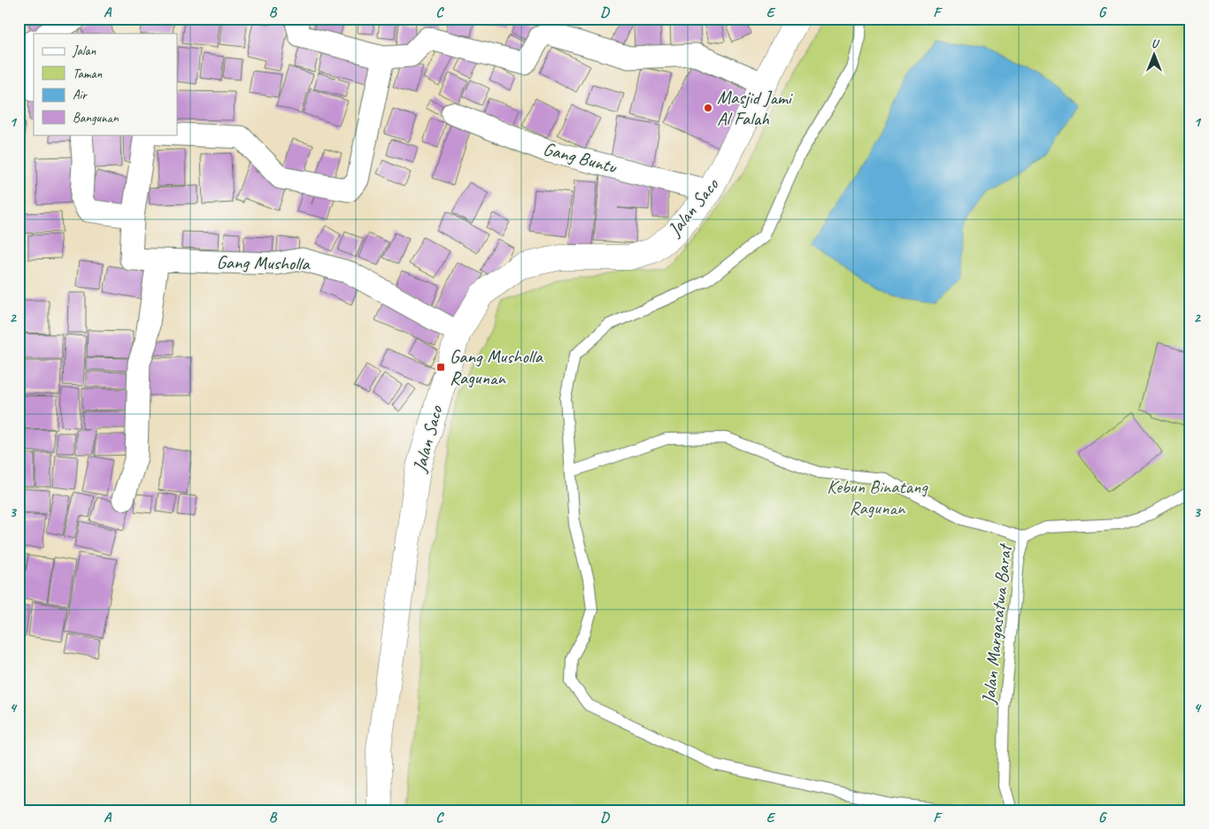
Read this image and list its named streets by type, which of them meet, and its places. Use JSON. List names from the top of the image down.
{
  "streets": {
    "main road": ["Jalan Saco"],
    "street": ["Gang Buntu", "Gang Musholla"],
    "lane": ["Jalan Margasatwa Barat"]
  },
  "crossings": [
    ["Gang Buntu", "Jalan Saco"],
    ["Jalan Saco", "Gang Musholla"]
  ],
  "parks": ["Kebun Binatang Ragunan"],
  "places": {
    "other": ["Masjid Jami Al Falah"],
    "transit": ["Gang Musholla Ragunan"]
  },
  "legend": [
    "Jalan",
    "Taman",
    "Air",
    "Bangunan"
  ],
  "north": "top",
  "grid": {
    "columns": [
      "A",
      "B",
      "C",
      "D",
      "E",
      "F",
      "G"
    ],
    "rows": [
      "1",
      "2",
      "3",
      "4"
    ]
  }
}
